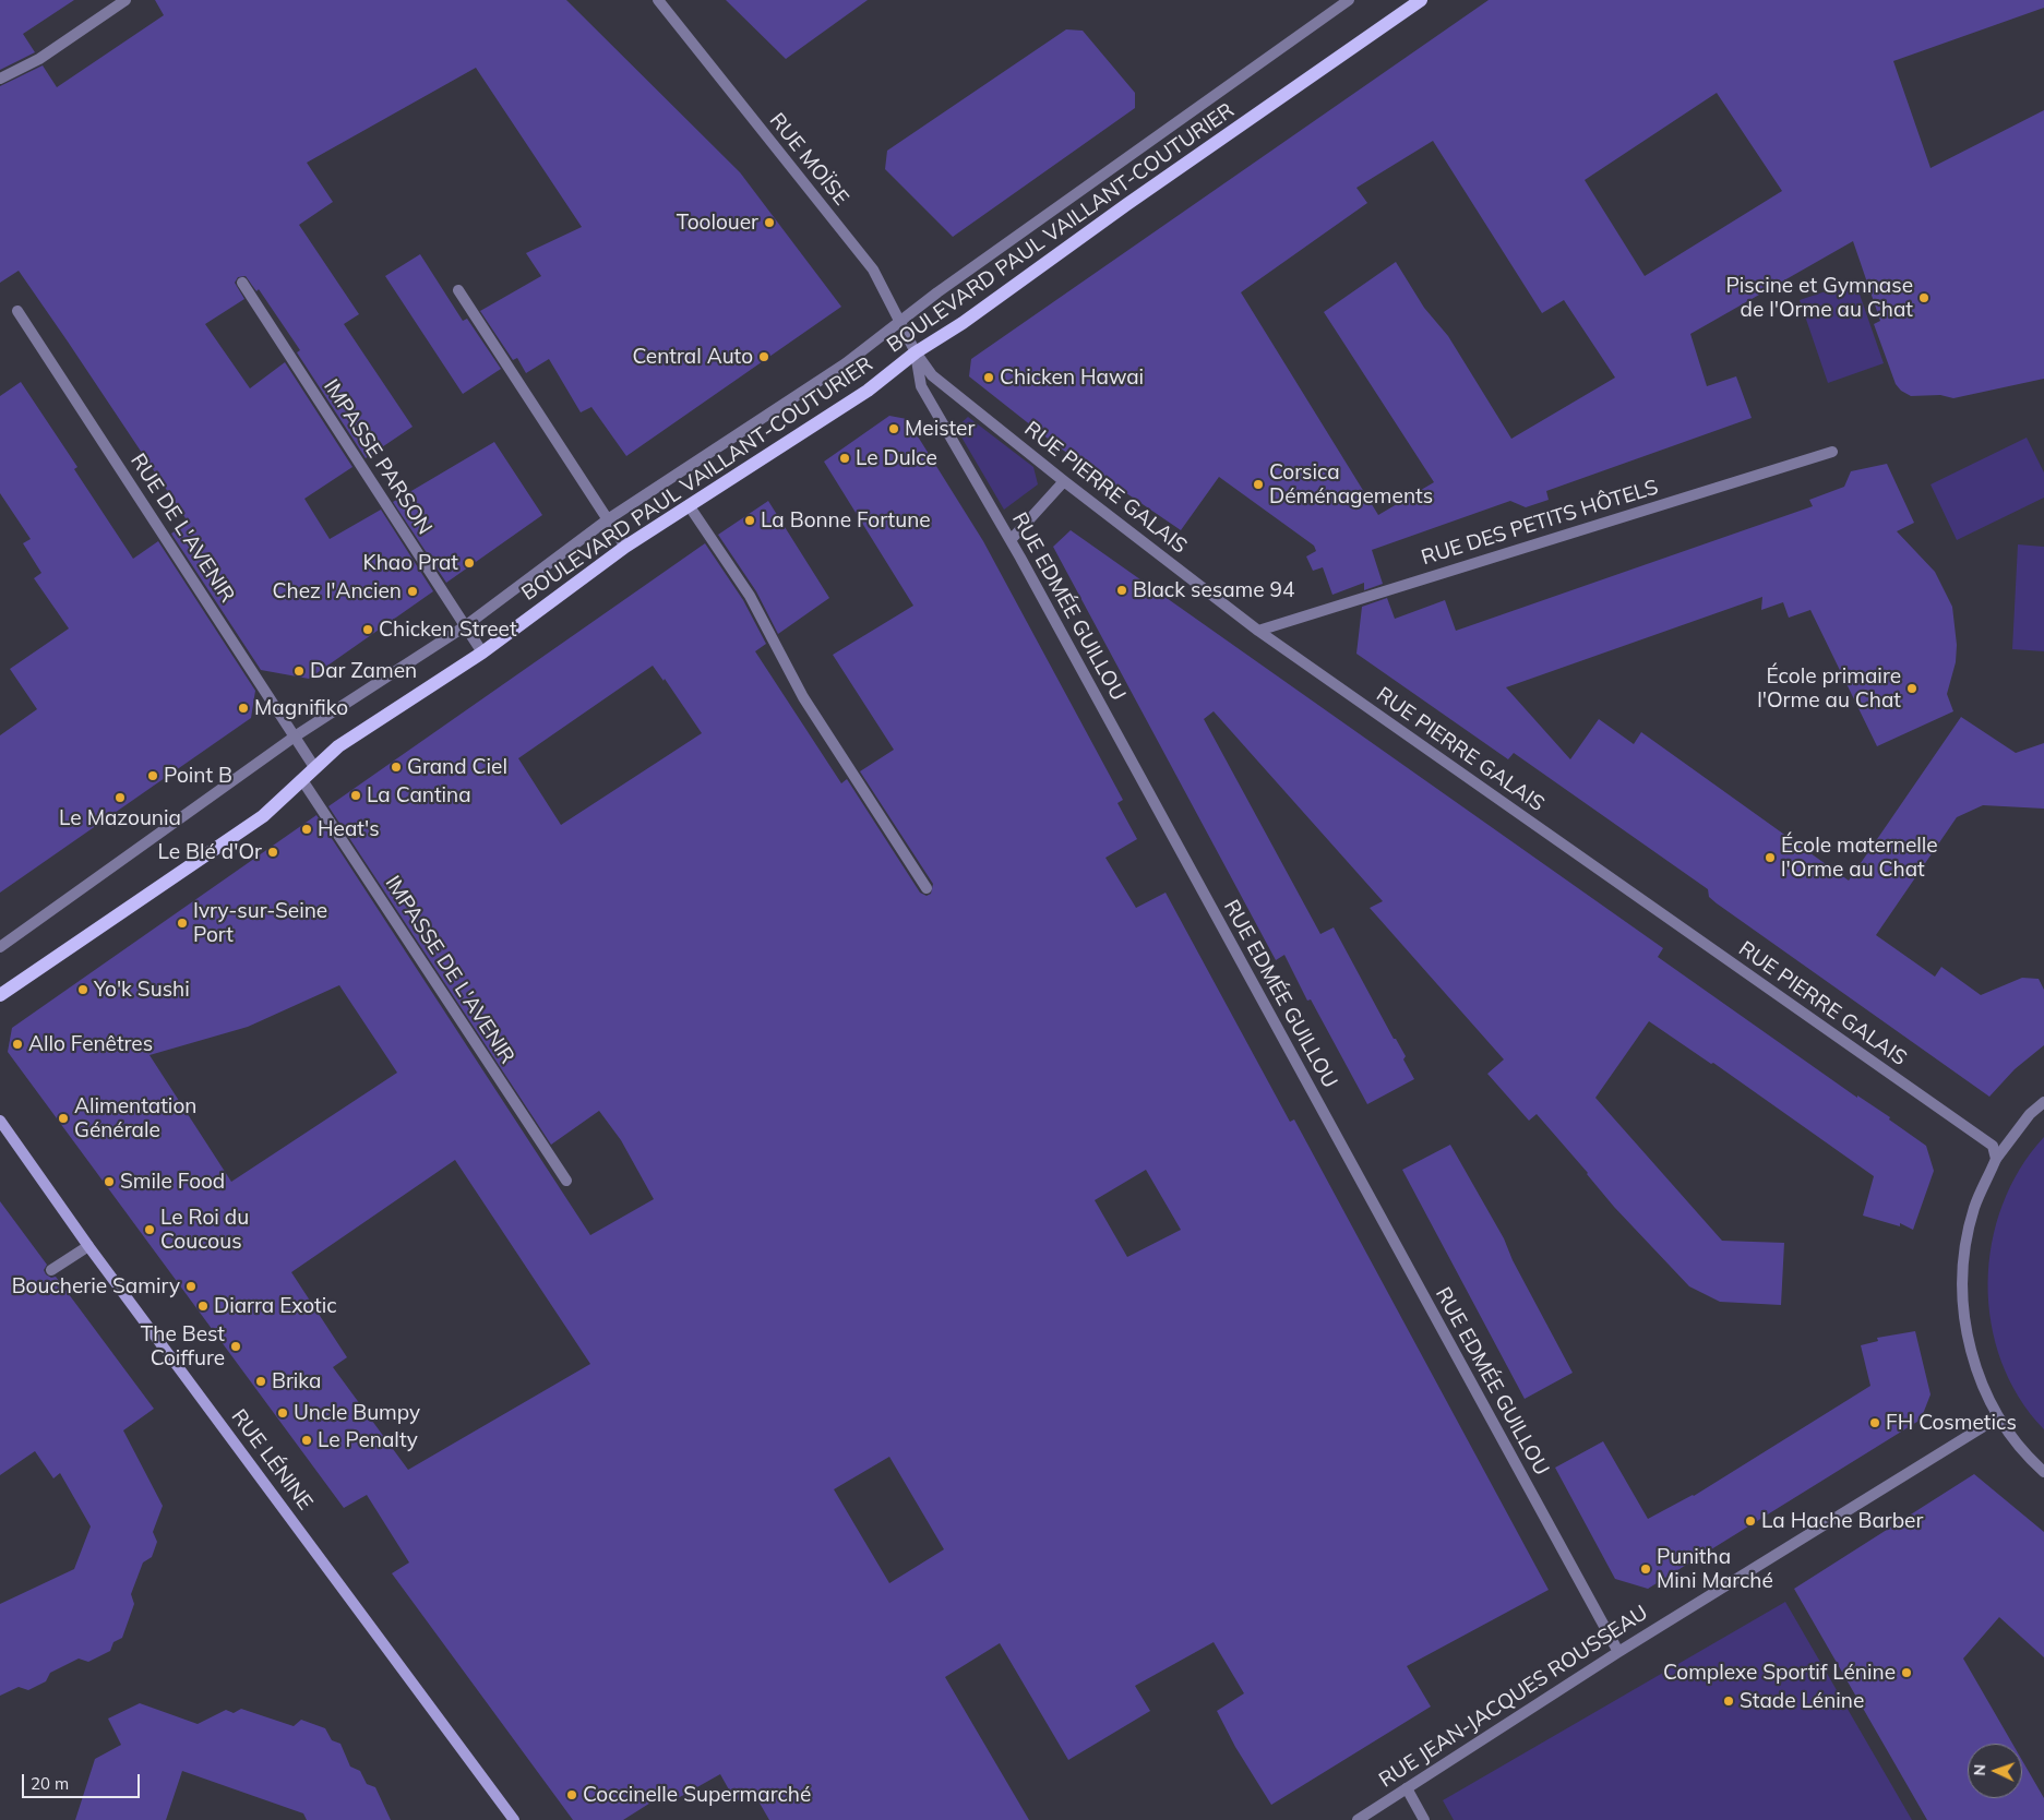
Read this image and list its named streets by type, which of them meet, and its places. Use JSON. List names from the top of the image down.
{
  "streets": {
    "main road": ["BOULEVARD PAUL VAILLANT-COUTURIER", "RUE LÉNINE"],
    "street": [
      "RUE MOÏSE",
      "IMPASSE PARSON",
      "RUE PIERRE GALAIS",
      "RUE DES PETITS HÔTELS",
      "RUE DE L'AVENIR",
      "RUE EDMÉE GUILLOU",
      "IMPASSE DE L'AVENIR",
      "RUE JEAN-JACQUES ROUSSEAU"
    ]
  },
  "crossings": [
    ["RUE MOÏSE", "BOULEVARD PAUL VAILLANT-COUTURIER"],
    ["RUE MOÏSE", "RUE PIERRE GALAIS"],
    ["RUE MOÏSE", "RUE EDMÉE GUILLOU"],
    ["BOULEVARD PAUL VAILLANT-COUTURIER", "IMPASSE PARSON"],
    ["BOULEVARD PAUL VAILLANT-COUTURIER", "RUE PIERRE GALAIS"],
    ["BOULEVARD PAUL VAILLANT-COUTURIER", "RUE DE L'AVENIR"],
    ["BOULEVARD PAUL VAILLANT-COUTURIER", "RUE EDMÉE GUILLOU"],
    ["BOULEVARD PAUL VAILLANT-COUTURIER", "IMPASSE DE L'AVENIR"],
    ["RUE PIERRE GALAIS", "RUE DES PETITS HÔTELS"],
    ["RUE PIERRE GALAIS", "RUE EDMÉE GUILLOU"],
    ["RUE EDMÉE GUILLOU", "RUE JEAN-JACQUES ROUSSEAU"]
  ],
  "places": [
    "Toolouer",
    "Piscine et Gymnase de l'Orme au Chat",
    "Central Auto",
    "Chicken Hawai",
    "Meister",
    "Le Dulce",
    "Corsica Déménagements",
    "La Bonne Fortune",
    "Khao Prat",
    "Black sesame 94",
    "Chez l'Ancien",
    "Chicken Street",
    "Dar Zamen",
    "École primaire l'Orme au Chat",
    "Magnifiko",
    "Grand Ciel",
    "Point B",
    "La Cantina",
    "Le Mazounia",
    "Heat's",
    "Le Blé d'Or",
    "École maternelle l'Orme au Chat",
    "Ivry-sur-Seine Port",
    "Yo'k Sushi",
    "Allo Fenêtres",
    "Alimentation Générale",
    "Smile Food",
    "Le Roi du Coucous",
    "Boucherie Samiry",
    "Diarra Exotic",
    "The Best Coiffure",
    "Brika",
    "Uncle Bumpy",
    "FH Cosmetics",
    "Le Penalty",
    "La Hache Barber",
    "Punitha Mini Marché",
    "Complexe Sportif Lénine",
    "Stade Lénine",
    "Coccinelle Supermarché"
  ],
  "scale_bar": "20 m",
  "north": "left"
}
